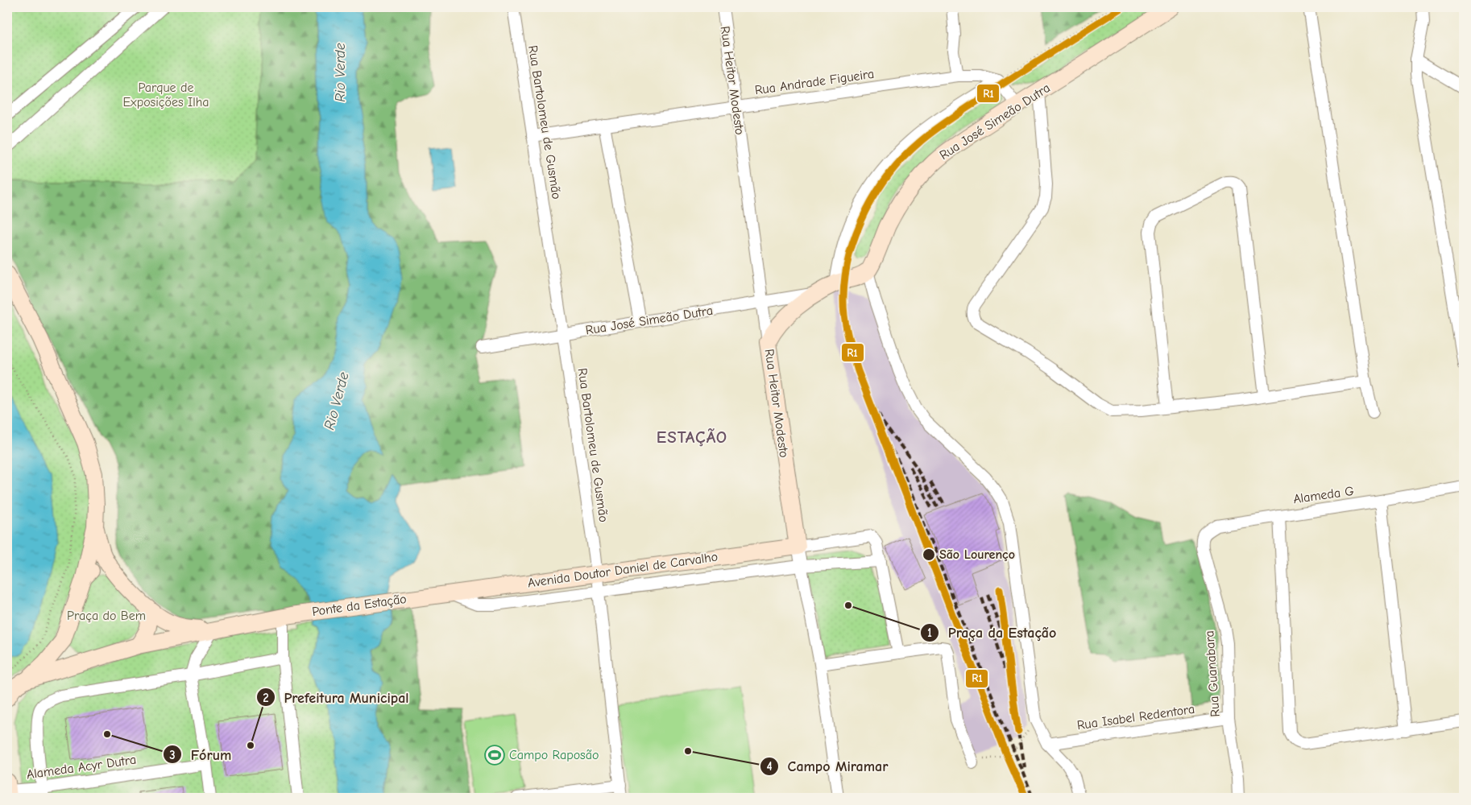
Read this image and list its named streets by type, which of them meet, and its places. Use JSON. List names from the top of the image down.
{
  "streets": {
    "main road": [
      "Rua Heitor Modesto",
      "Rua José Simeão Dutra",
      "Avenida Doutor Daniel de Carvalho",
      "Ponte da Estação"
    ],
    "street": [
      "Rua Andrade Figueira",
      "Rua Bartolomeu de Gusmão",
      "Alameda G",
      "Rua Guanabara",
      "Rua Isabel Redentora",
      "Alameda Acyr Dutra"
    ]
  },
  "crossings": [
    ["Rua Heitor Modesto", "Rua Andrade Figueira"],
    ["Rua Heitor Modesto", "Rua José Simeão Dutra"],
    ["Rua Heitor Modesto", "Avenida Doutor Daniel de Carvalho"],
    ["Rua Andrade Figueira", "Rua Bartolomeu de Gusmão"],
    ["Rua José Simeão Dutra", "Rua Bartolomeu de Gusmão"],
    ["Rua Bartolomeu de Gusmão", "Avenida Doutor Daniel de Carvalho"],
    ["Alameda G", "Rua Guanabara"],
    ["Avenida Doutor Daniel de Carvalho", "Ponte da Estação"],
    ["Rua Guanabara", "Rua Isabel Redentora"]
  ],
  "districts": ["ESTAÇÃO"],
  "water": ["Rio Verde"],
  "parks": ["Parque de Exposições Ilha", "Praça do Bem"],
  "places": {
    "other": [
      "São Lourenço",
      "Praça da Estação",
      "Fórum",
      "Prefeitura Municipal",
      "Campo Miramar"
    ],
    "sports": ["Campo Raposão"]
  },
  "lines": ["transit line R1"]
}
